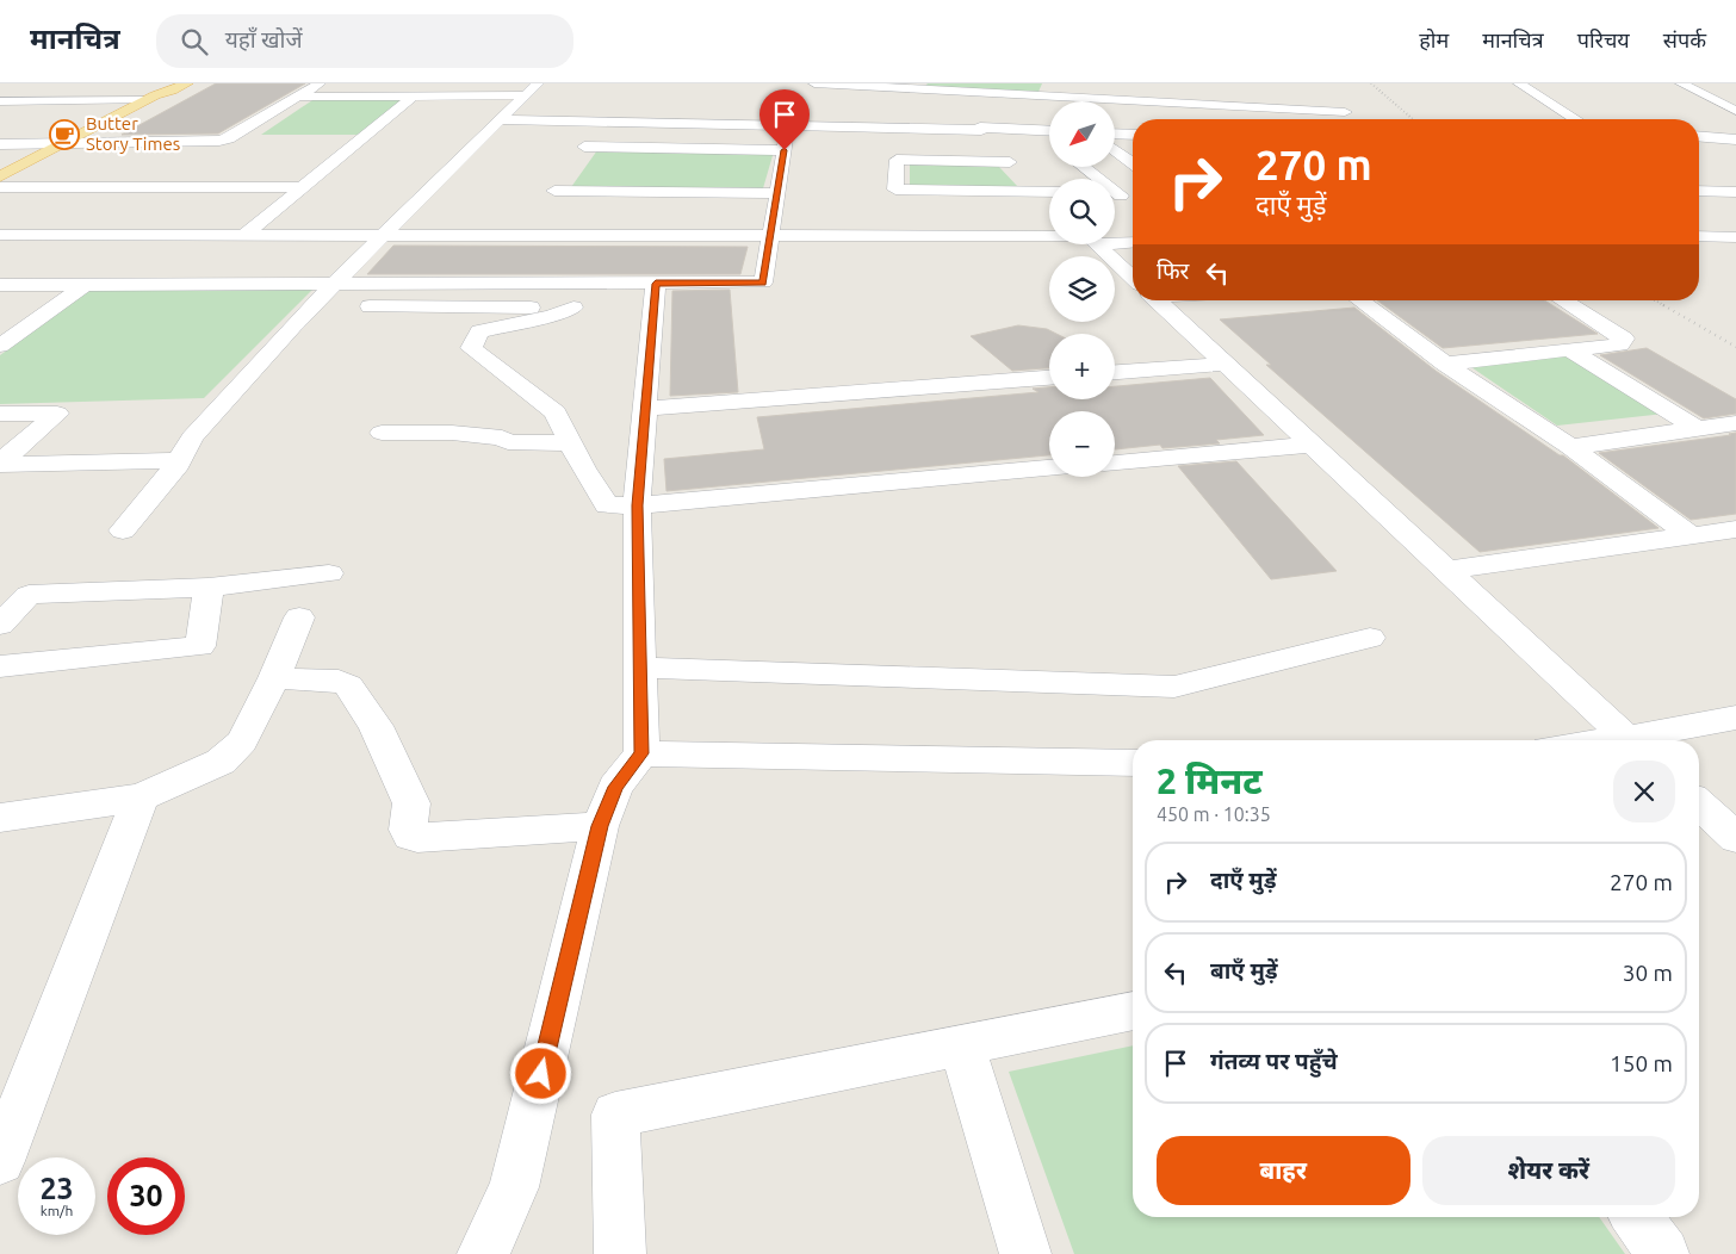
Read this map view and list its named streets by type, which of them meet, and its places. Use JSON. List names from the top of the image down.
{
  "places": {
    "cafe": ["Butter Story Times"]
  },
  "north": "bottom left",
  "page": {
    "header": "मानचित्र",
    "search": "यहाँ खोजें",
    "nav": [
      "होम",
      "मानचित्र",
      "परिचय",
      "संपर्क"
    ],
    "map_buttons": ["+", "−"],
    "turn": ["270 m", "दाएँ मुड़ें"],
    "then": "फिर",
    "heading": ["2 मिनट", "450 m · 10:35"],
    "list": [
      {
        "name": "दाएँ मुड़ें",
        "value": "270 m"
      },
      {
        "name": "बाएँ मुड़ें",
        "value": "30 m"
      },
      {
        "name": "गंतव्य पर पहुँचे",
        "value": "150 m"
      }
    ],
    "buttons": ["बाहर", "शेयर करें"],
    "speed": "23 km/h",
    "limit": "30"
  }
}
